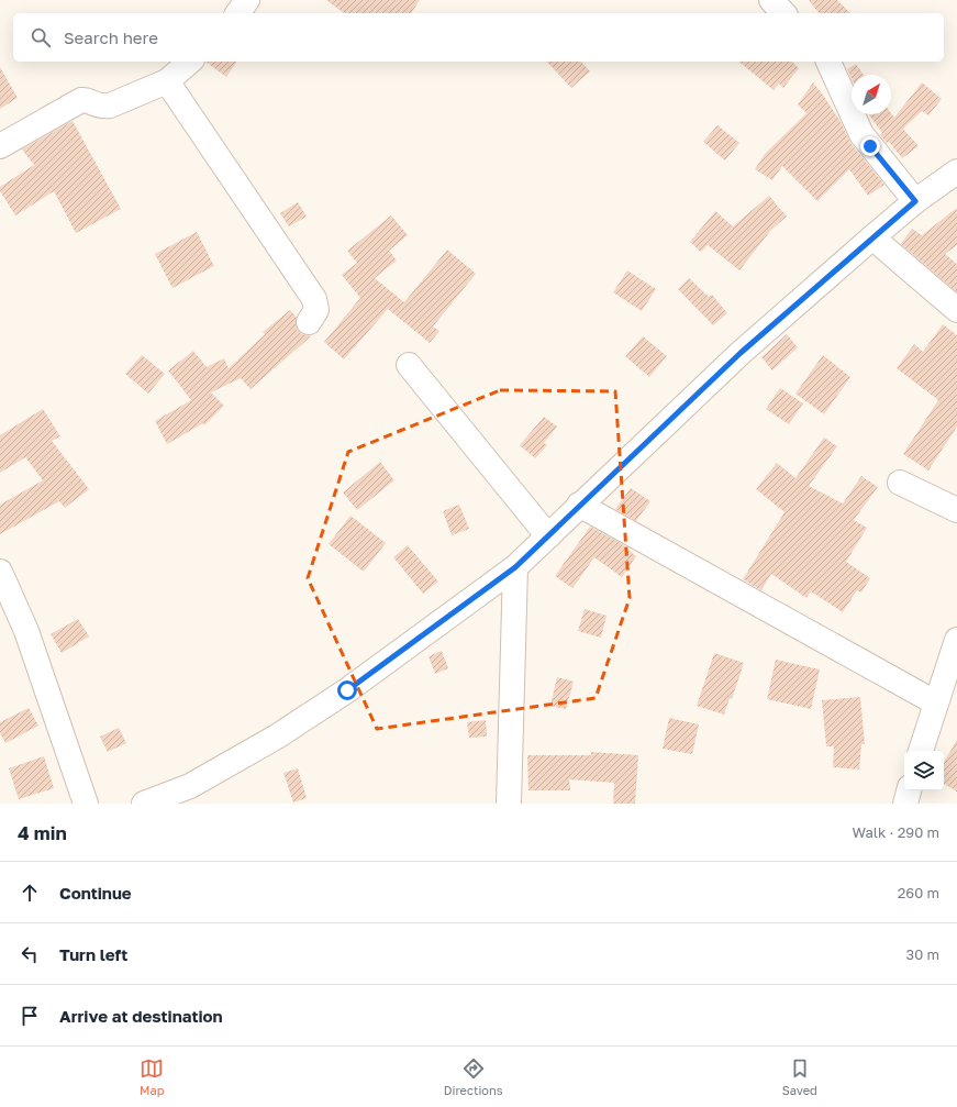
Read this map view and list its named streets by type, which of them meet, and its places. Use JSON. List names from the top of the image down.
{
  "north": "top right",
  "page": {
    "search": "Search here",
    "heading": ["4 min", "Walk · 290 m"],
    "list": [
      ["Continue", "260 m"],
      ["Turn left", "30 m"],
      "Arrive at destination"
    ],
    "nav": ["Map", "Directions", "Saved"]
  }
}
